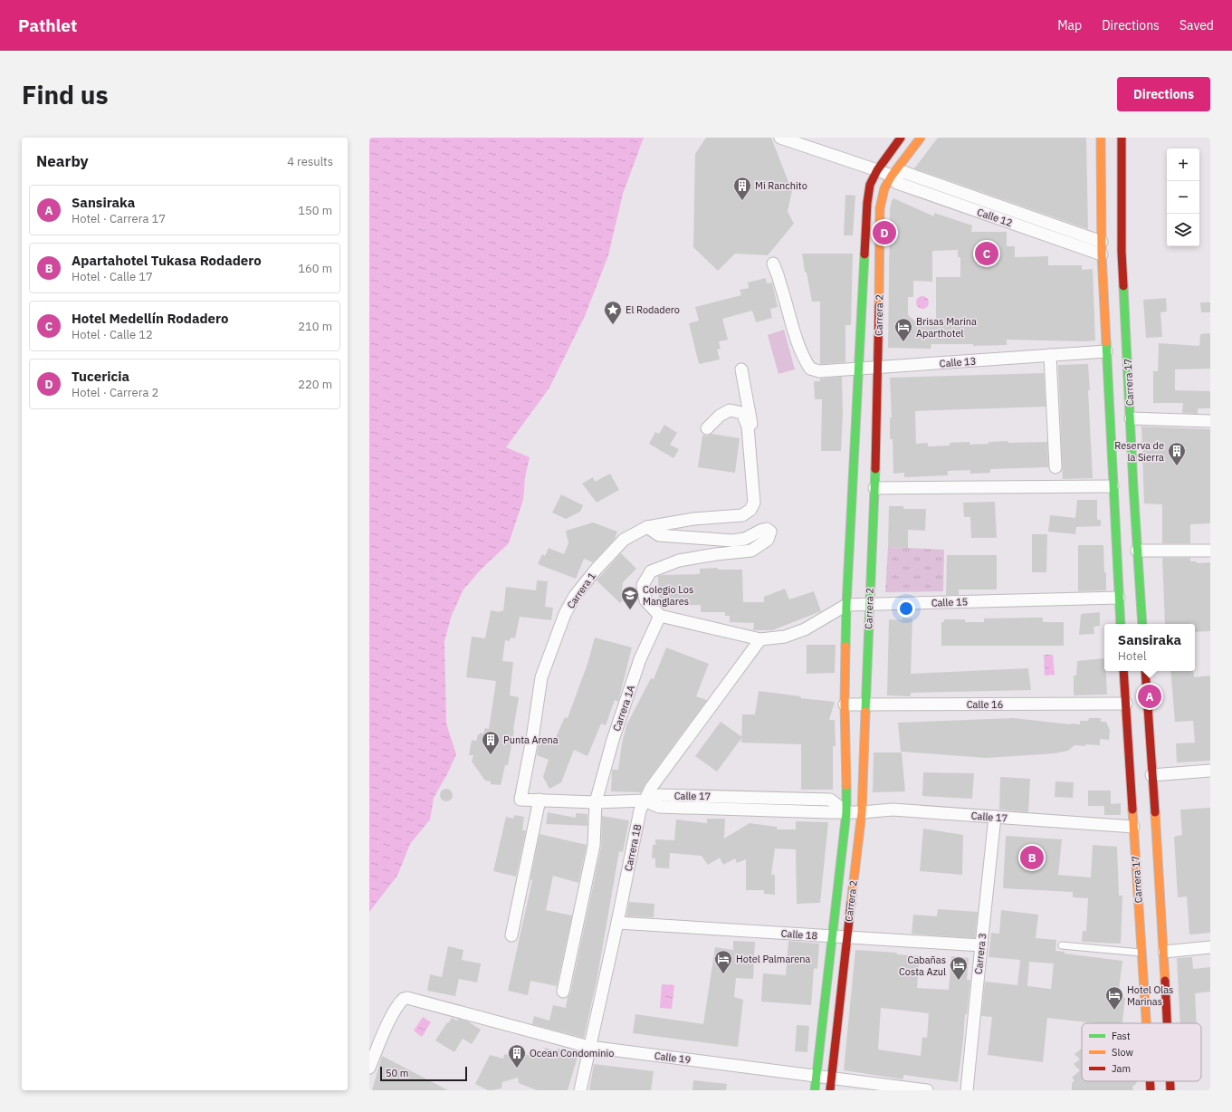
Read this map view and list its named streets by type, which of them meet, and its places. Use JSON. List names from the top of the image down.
{
  "streets": {
    "street": [
      "Calle 12",
      "Carrera 2",
      "Calle 13",
      "Carrera 17",
      "Carrera 1",
      "Calle 15",
      "Calle 16",
      "Carrera 1A",
      "Calle 17",
      "Carrera 1B",
      "Calle 18",
      "Carrera 3",
      "Calle 19"
    ]
  },
  "crossings": [
    ["Calle 12", "Carrera 2"],
    ["Carrera 2", "Calle 13"],
    ["Carrera 2", "Calle 15"],
    ["Carrera 2", "Calle 16"],
    ["Carrera 2", "Calle 17"],
    ["Carrera 2", "Calle 18"],
    ["Carrera 2", "Calle 19"],
    ["Carrera 17", "Calle 16"],
    ["Carrera 17", "Calle 17"],
    ["Carrera 1", "Calle 17"],
    ["Carrera 1A", "Calle 17"],
    ["Calle 17", "Carrera 1B"],
    ["Calle 17", "Carrera 3"],
    ["Carrera 1B", "Calle 18"],
    ["Carrera 1B", "Calle 19"],
    ["Calle 18", "Carrera 3"]
  ],
  "places": {
    "building": [
      "Mi Ranchito",
      "Reserva de la Sierra",
      "Punta Arena",
      "Ocean Condominio"
    ],
    "place": ["El Rodadero"],
    "hotel": [
      "Brisas Marina Aparthotel",
      "Hotel Palmarena",
      "Cabañas Costa Azul",
      "Hotel Olas Marinas"
    ],
    "school or university": ["Colegio Los Manglares"]
  },
  "legend": ["Fast", "Slow", "Jam"],
  "scale_bar": "50 m",
  "page": {
    "header": "Pathlet",
    "nav": ["Map", "Directions", "Saved"],
    "buttons": "Directions",
    "title": "Find us",
    "heading": ["Nearby", "4 results"],
    "map_buttons": ["+", "−"],
    "list": [
      {
        "mark": "A",
        "name": "Sansiraka",
        "note": "Hotel · Carrera 17",
        "value": "150 m"
      },
      {
        "mark": "B",
        "name": "Apartahotel Tukasa Rodadero",
        "note": "Hotel · Calle 17",
        "value": "160 m"
      },
      {
        "mark": "C",
        "name": "Hotel Medellín Rodadero",
        "note": "Hotel · Calle 12",
        "value": "210 m"
      },
      {
        "mark": "D",
        "name": "Tucericia",
        "note": "Hotel · Carrera 2",
        "value": "220 m"
      }
    ],
    "pins": [
      "D",
      "C",
      "A",
      "B"
    ],
    "popup": ["Sansiraka", "Hotel"],
    "scale": "50 m"
  }
}
